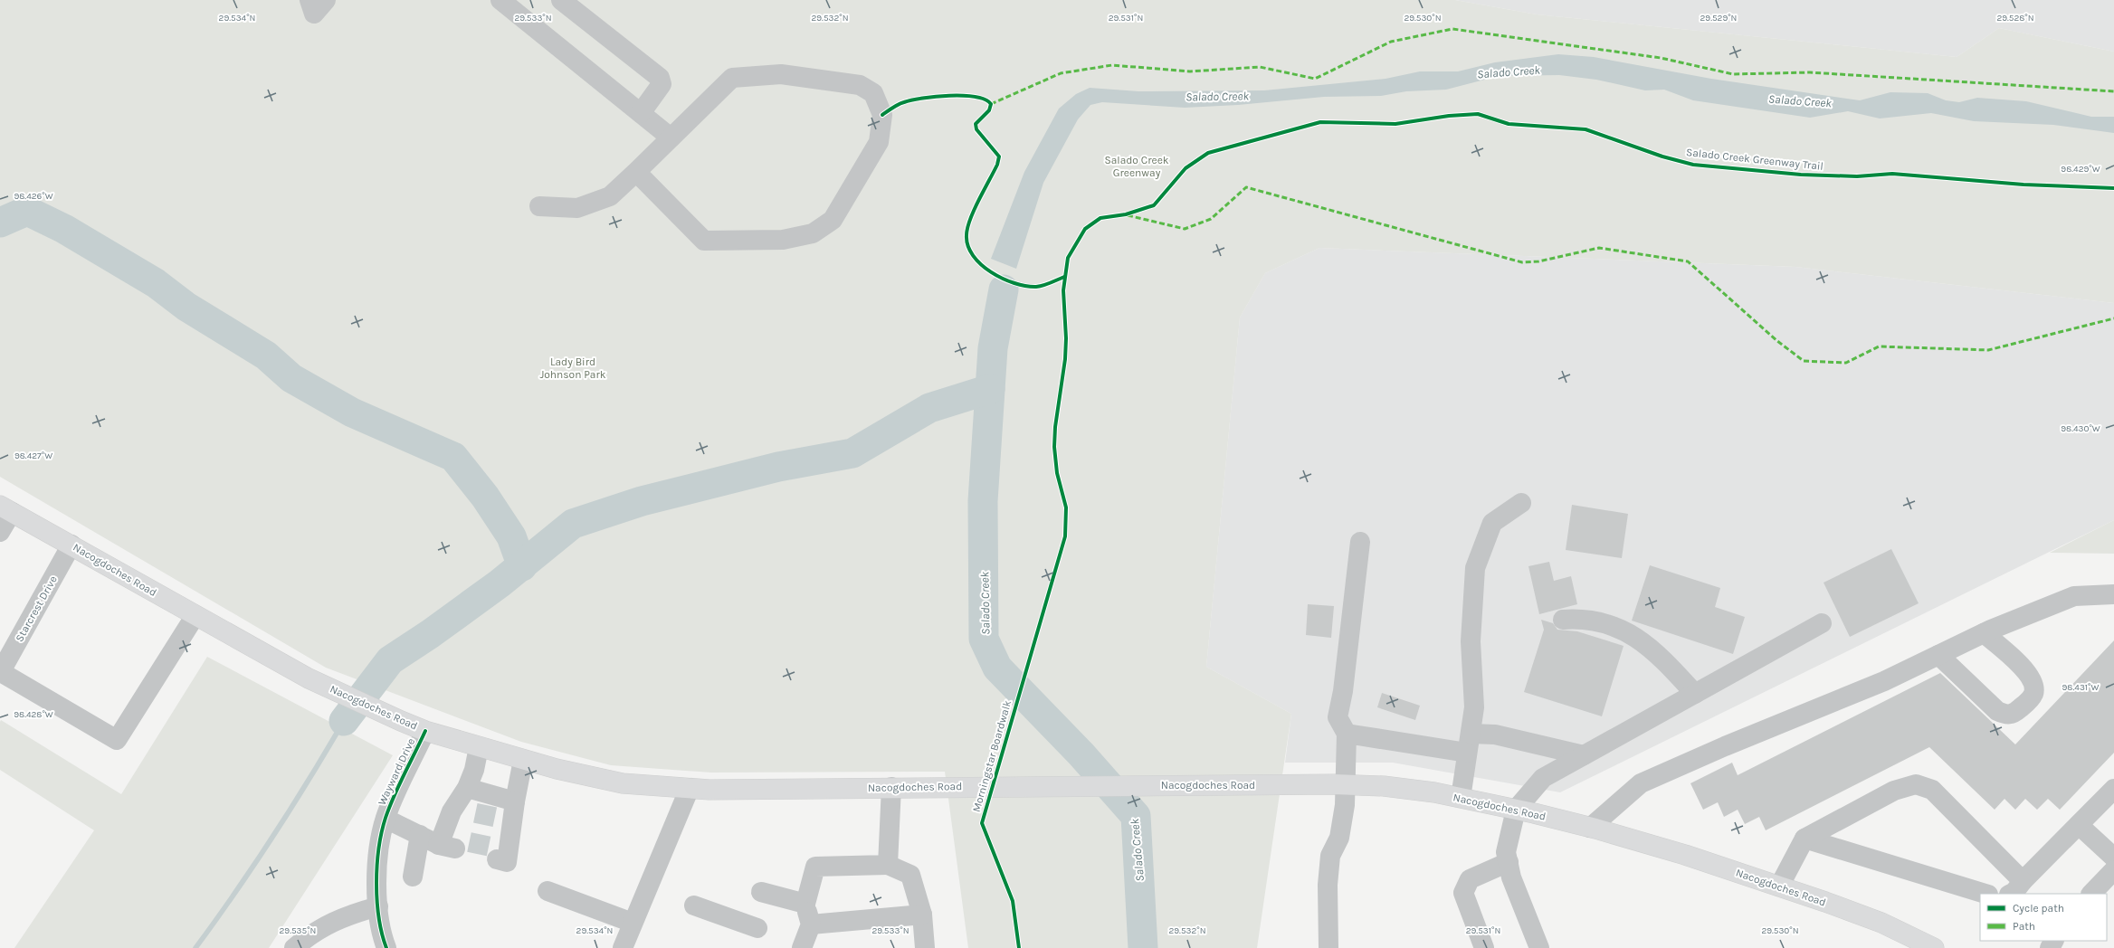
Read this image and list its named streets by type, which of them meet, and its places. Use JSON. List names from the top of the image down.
{
  "streets": {
    "main road": ["Nacogdoches Road"],
    "street": ["Starcrest Drive", "Wayward Drive"],
    "cycle path": ["Salado Creek Greenway Trail"]
  },
  "crossings": [
    ["Nacogdoches Road", "Starcrest Drive"],
    ["Nacogdoches Road", "Wayward Drive"]
  ],
  "water": ["Salado Creek"],
  "parks": ["Salado Creek Greenway", "Lady Bird Johnson Park"],
  "legend": ["Cycle path", "Path"],
  "coordinates": [
    "29.534°N",
    "29.533°N",
    "29.532°N",
    "29.531°N",
    "29.530°N",
    "29.529°N",
    "29.528°N",
    "98.429°W",
    "98.426°W",
    "98.430°W",
    "98.427°W",
    "98.431°W",
    "98.428°W",
    "29.535°N"
  ]
}
